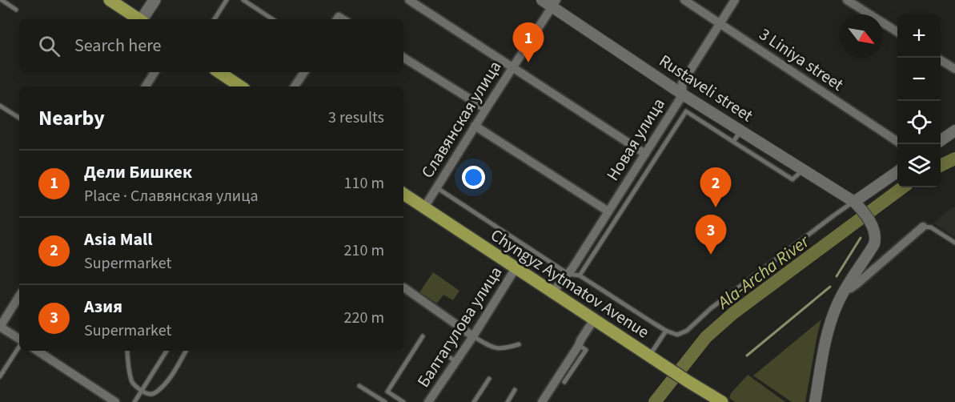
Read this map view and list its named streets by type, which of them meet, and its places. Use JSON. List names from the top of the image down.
{
  "streets": {
    "main road": ["Chyngyz Aytmatov Avenue"],
    "street": [
      "3 Liniya street",
      "Rustaveli street",
      "Славянская улица",
      "Новая улица",
      "Балтагулова улица"
    ]
  },
  "crossings": [
    ["3 Liniya street", "Новая улица"],
    ["Rustaveli street", "Славянская улица"],
    ["Rustaveli street", "Новая улица"],
    ["Славянская улица", "Chyngyz Aytmatov Avenue"],
    ["Новая улица", "Chyngyz Aytmatov Avenue"],
    ["Chyngyz Aytmatov Avenue", "Балтагулова улица"]
  ],
  "water": ["Ala-Archa River"],
  "north": "bottom right",
  "page": {
    "map_buttons": ["+", "−"],
    "search": "Search here",
    "pins": ["1", "2", "3"],
    "heading": ["Nearby", "3 results"],
    "list": [
      {
        "mark": "1",
        "name": "Дели Бишкек",
        "note": "Place · Славянская улица",
        "value": "110 m"
      },
      {
        "mark": "2",
        "name": "Asia Mall",
        "note": "Supermarket",
        "value": "210 m"
      },
      {
        "mark": "3",
        "name": "Азия",
        "note": "Supermarket",
        "value": "220 m"
      }
    ]
  }
}
